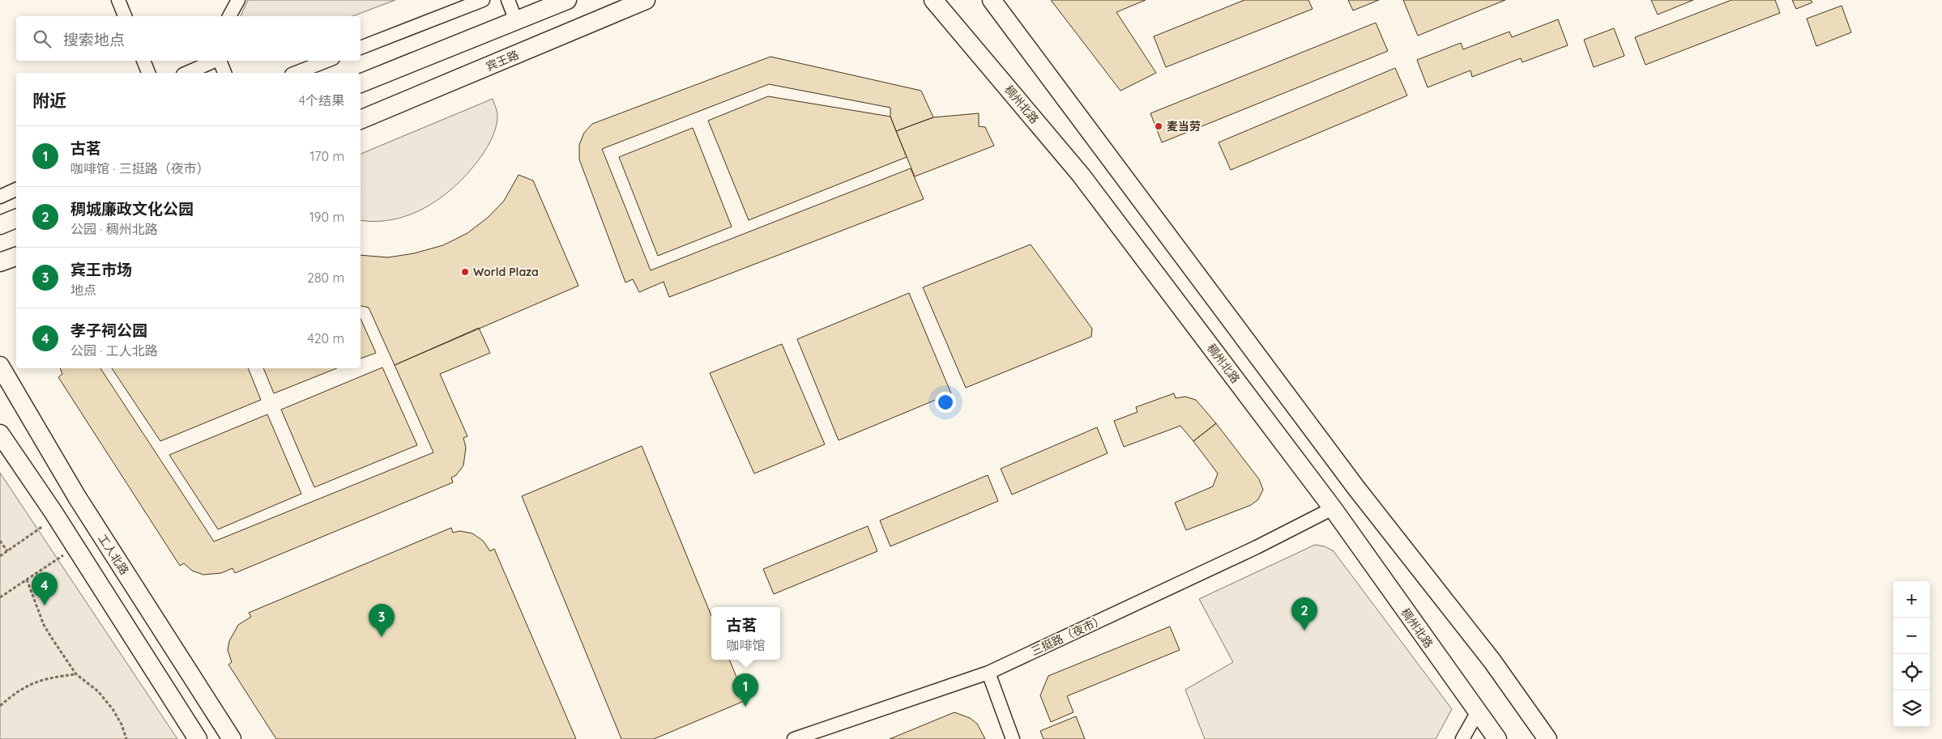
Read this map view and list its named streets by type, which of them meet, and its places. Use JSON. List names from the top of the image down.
{
  "streets": {
    "main road": ["宾王路", "稠州北路", "工人北路"],
    "street": ["三挺路（夜市）"]
  },
  "crossings": [
    ["稠州北路", "三挺路（夜市）"]
  ],
  "places": ["麦当劳", "World Plaza"],
  "page": {
    "search": "搜索地点",
    "heading": ["附近", "4个结果"],
    "list": [
      {
        "mark": "1",
        "name": "古茗",
        "note": "咖啡馆 · 三挺路（夜市）",
        "value": "170 m"
      },
      {
        "mark": "2",
        "name": "稠城廉政文化公园",
        "note": "公园 · 稠州北路",
        "value": "190 m"
      },
      {
        "mark": "3",
        "name": "宾王市场",
        "note": "地点",
        "value": "280 m"
      },
      {
        "mark": "4",
        "name": "孝子祠公园",
        "note": "公园 · 工人北路",
        "value": "420 m"
      }
    ],
    "pins": [
      "4",
      "2",
      "3",
      "1"
    ],
    "map_buttons": ["+", "−"],
    "popup": ["古茗", "咖啡馆"]
  }
}
